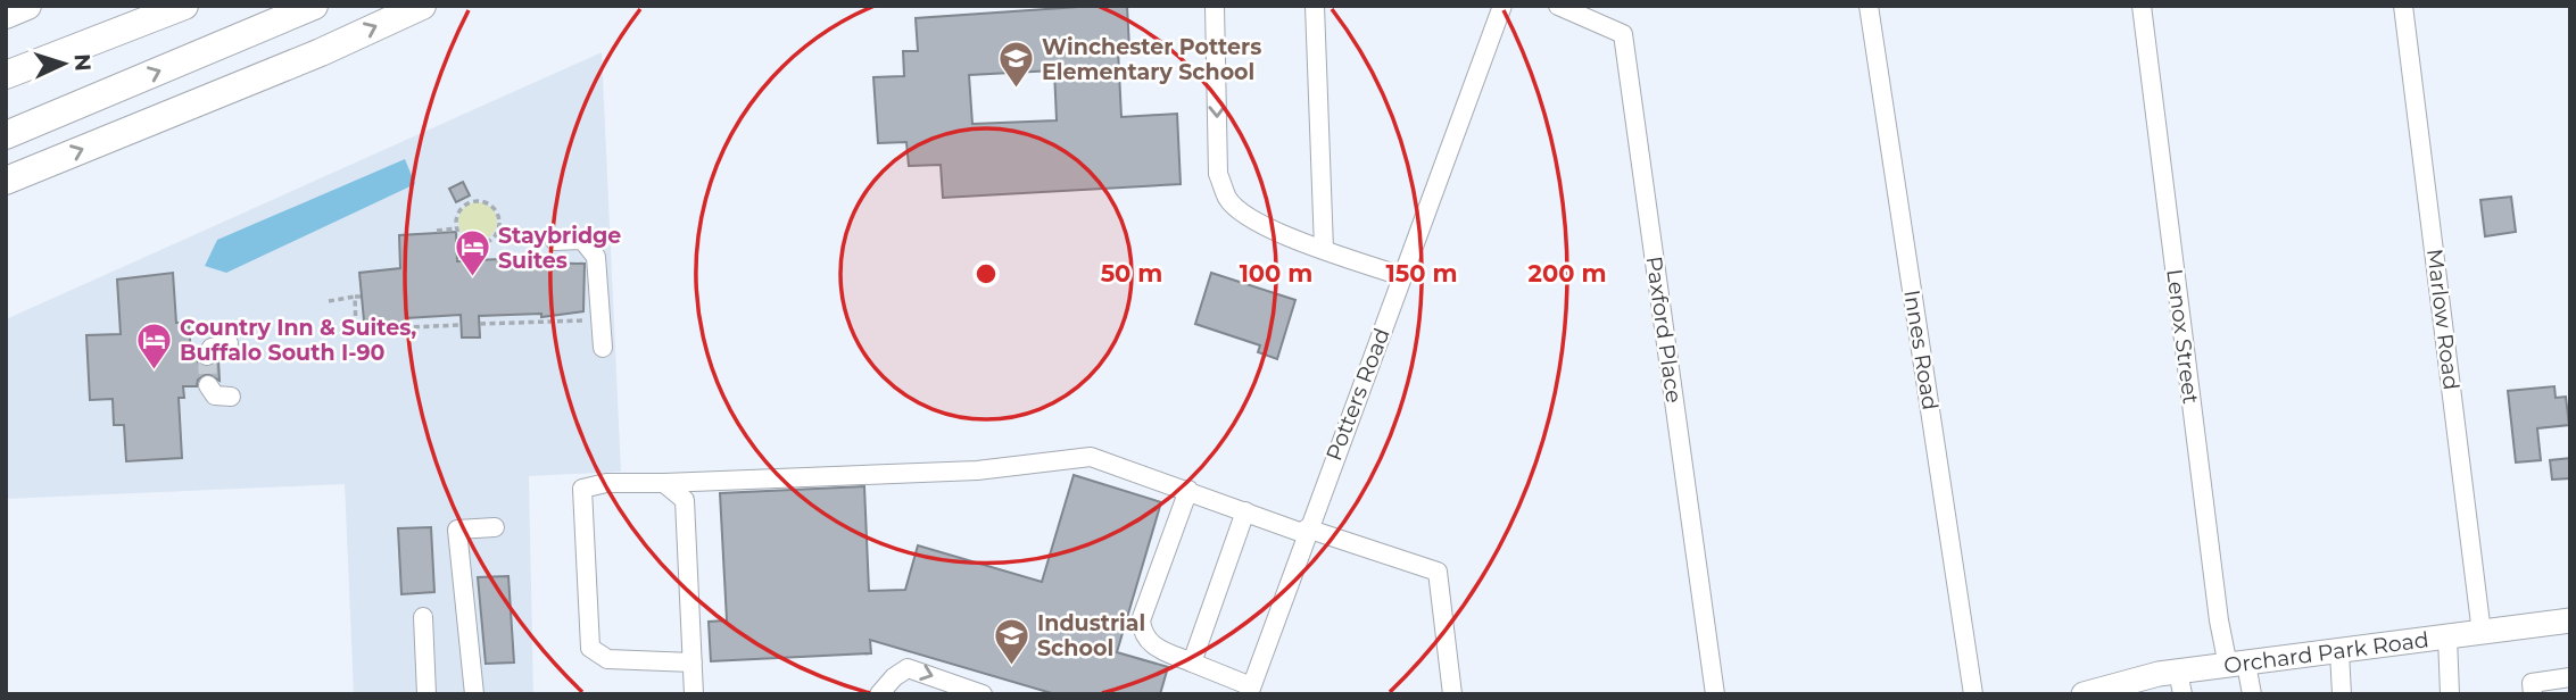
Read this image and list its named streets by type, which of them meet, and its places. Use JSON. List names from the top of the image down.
{
  "streets": {
    "main road": ["Orchard Park Road"],
    "street": [
      "Marlow Road",
      "Paxford Place",
      "Lenox Street",
      "Innes Road",
      "Potters Road"
    ]
  },
  "crossings": [
    ["Marlow Road", "Orchard Park Road"],
    ["Lenox Street", "Orchard Park Road"]
  ],
  "places": {
    "school or university": ["Winchester Potters Elementary School", "Industrial School"],
    "hotel": ["Staybridge Suites", "Country Inn & Suites, Buffalo South I-90"]
  },
  "north": "right",
  "rings": [
    "50 m",
    "100 m",
    "150 m",
    "200 m"
  ]
}
